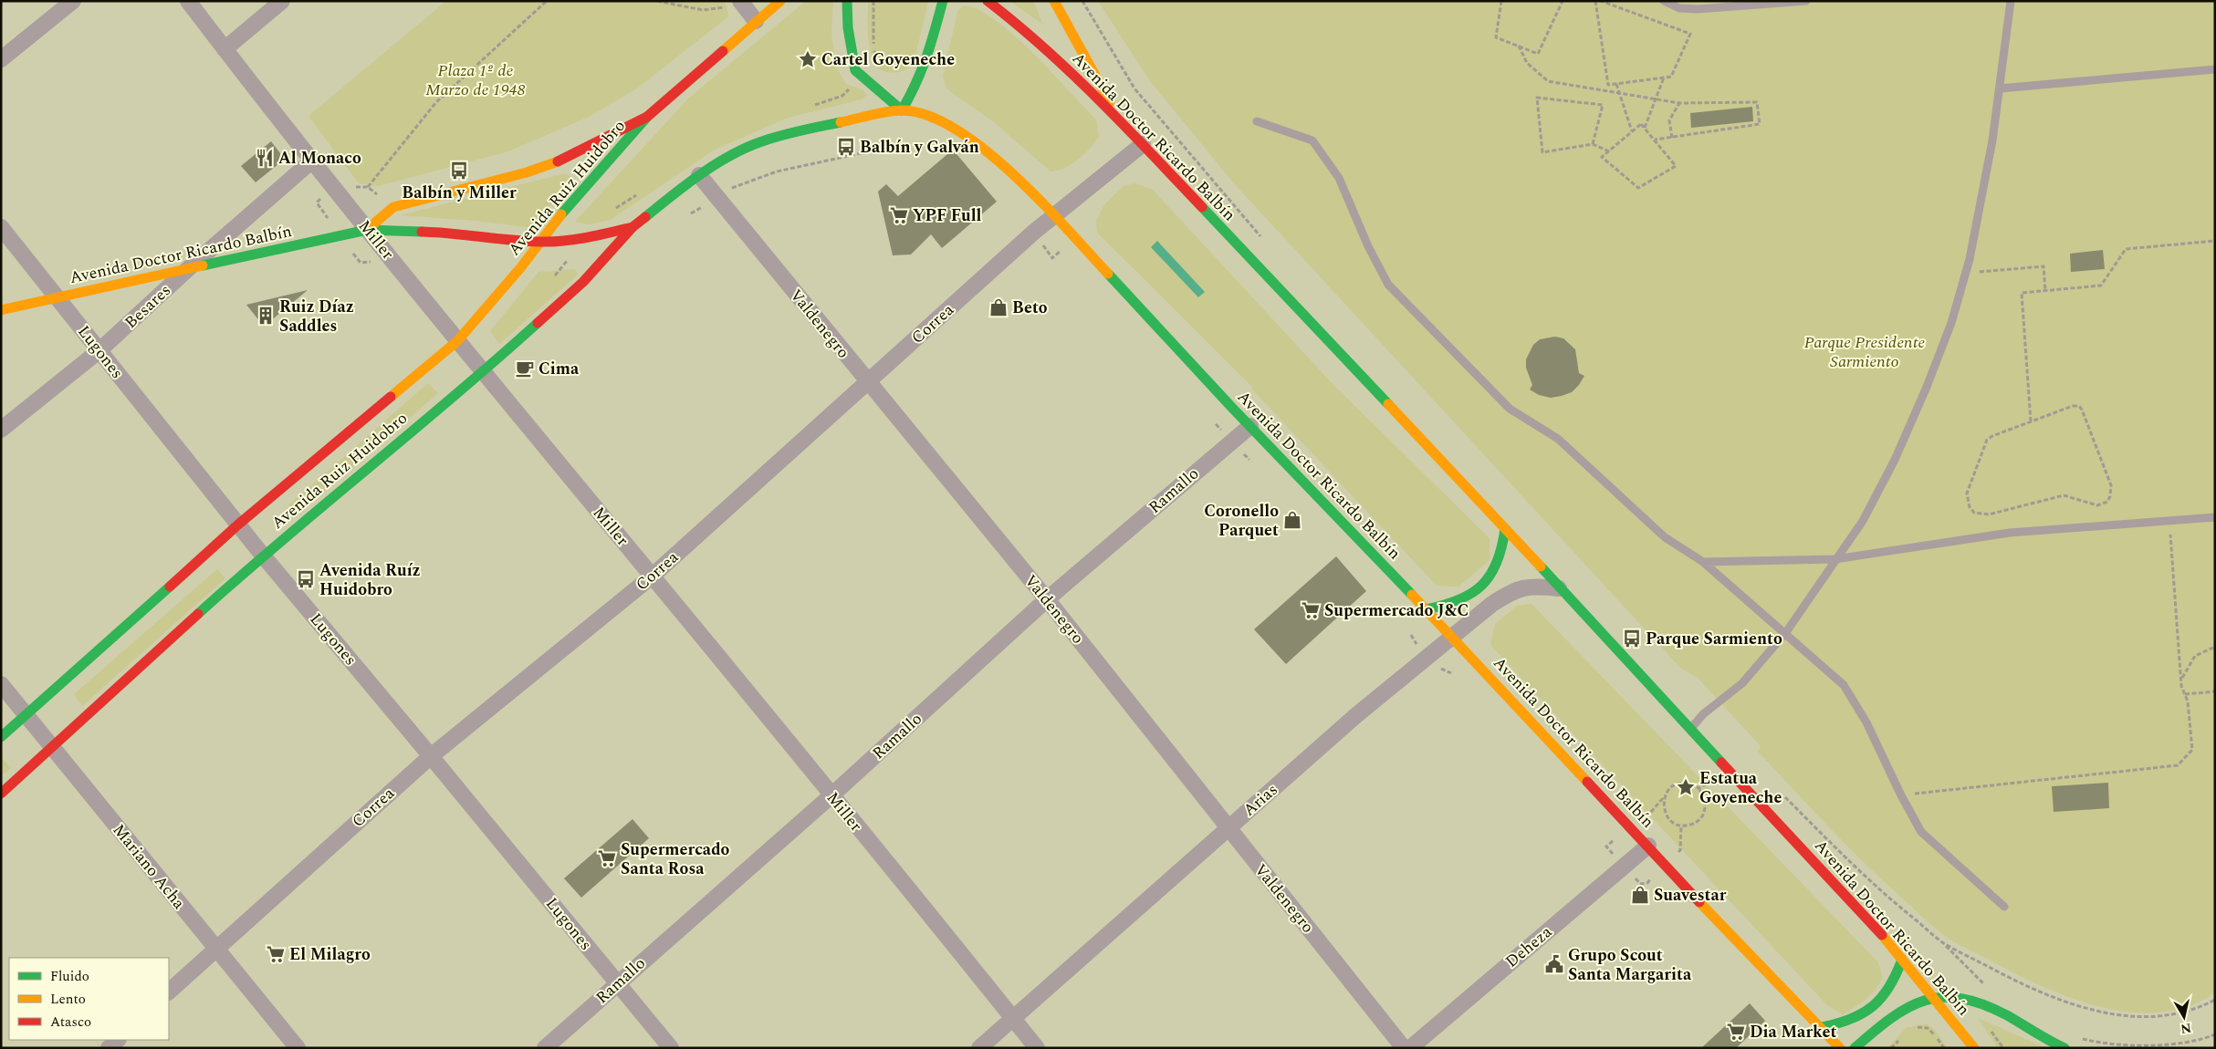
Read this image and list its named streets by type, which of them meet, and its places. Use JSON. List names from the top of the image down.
{
  "streets": {
    "main road": ["Avenida Doctor Ricardo Balbín", "Avenida Ruiz Huidobro"],
    "street": [
      "Miller",
      "Besares",
      "Valdenegro",
      "Correa",
      "Lugones",
      "Ramallo",
      "Arias",
      "Mariano Acha",
      "Deheza"
    ]
  },
  "crossings": [
    ["Avenida Doctor Ricardo Balbín", "Avenida Ruiz Huidobro"],
    ["Avenida Doctor Ricardo Balbín", "Miller"],
    ["Avenida Doctor Ricardo Balbín", "Besares"],
    ["Avenida Doctor Ricardo Balbín", "Valdenegro"],
    ["Avenida Doctor Ricardo Balbín", "Correa"],
    ["Avenida Doctor Ricardo Balbín", "Lugones"],
    ["Avenida Doctor Ricardo Balbín", "Ramallo"],
    ["Avenida Doctor Ricardo Balbín", "Arias"],
    ["Avenida Doctor Ricardo Balbín", "Deheza"],
    ["Avenida Ruiz Huidobro", "Miller"],
    ["Avenida Ruiz Huidobro", "Valdenegro"],
    ["Avenida Ruiz Huidobro", "Lugones"],
    ["Avenida Ruiz Huidobro", "Mariano Acha"],
    ["Miller", "Besares"],
    ["Miller", "Correa"],
    ["Miller", "Ramallo"],
    ["Miller", "Arias"],
    ["Besares", "Lugones"],
    ["Valdenegro", "Correa"],
    ["Valdenegro", "Ramallo"],
    ["Valdenegro", "Arias"],
    ["Correa", "Lugones"],
    ["Correa", "Mariano Acha"],
    ["Lugones", "Ramallo"]
  ],
  "parks": ["Plaza 1º de Marzo de 1948", "Parque Presidente Sarmiento"],
  "places": {
    "place": ["Cartel Goyeneche", "Estatua Goyeneche"],
    "bus stop": [
      "Balbín y Galván",
      "Balbín y Miller",
      "Avenida Ruíz Huidobro",
      "Parque Sarmiento"
    ],
    "restaurant": ["Al Monaco"],
    "supermarket": [
      "YPF Full",
      "Supermercado J&C",
      "Supermercado Santa Rosa",
      "El Milagro",
      "Dia Market"
    ],
    "shop": ["Beto", "Coronello Parquet", "Suavestar"],
    "building": ["Ruiz Díaz Saddles"],
    "cafe": ["Cima"],
    "public building": ["Grupo Scout Santa Margarita"]
  },
  "legend": ["Fluido", "Lento", "Atasco"],
  "north": "bottom"
}
